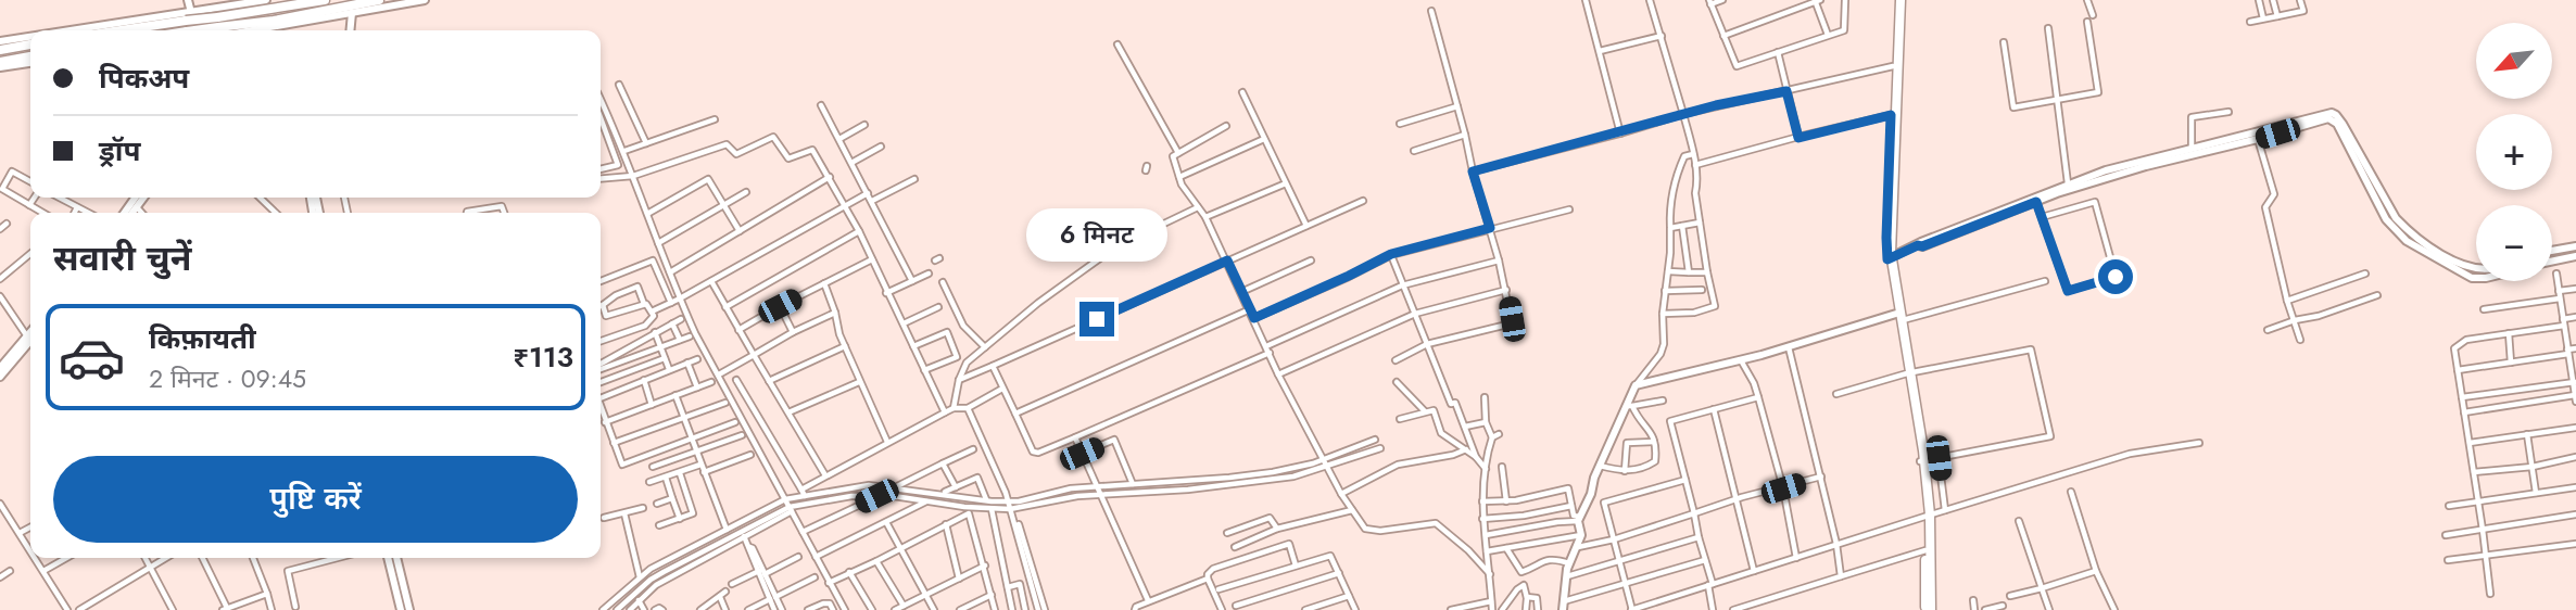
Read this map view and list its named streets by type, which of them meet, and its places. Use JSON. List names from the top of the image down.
{
  "north": "bottom left",
  "page": {
    "map_buttons": ["+", "−"],
    "banner": ["पिकअप", "ड्रॉप"],
    "bubble": "6 मिनट",
    "heading": "सवारी चुनें",
    "list": [
      {
        "name": "किफ़ायती",
        "note": "2 मिनट · 09:45",
        "value": "₹113"
      }
    ],
    "buttons": "पुष्टि करें"
  }
}
